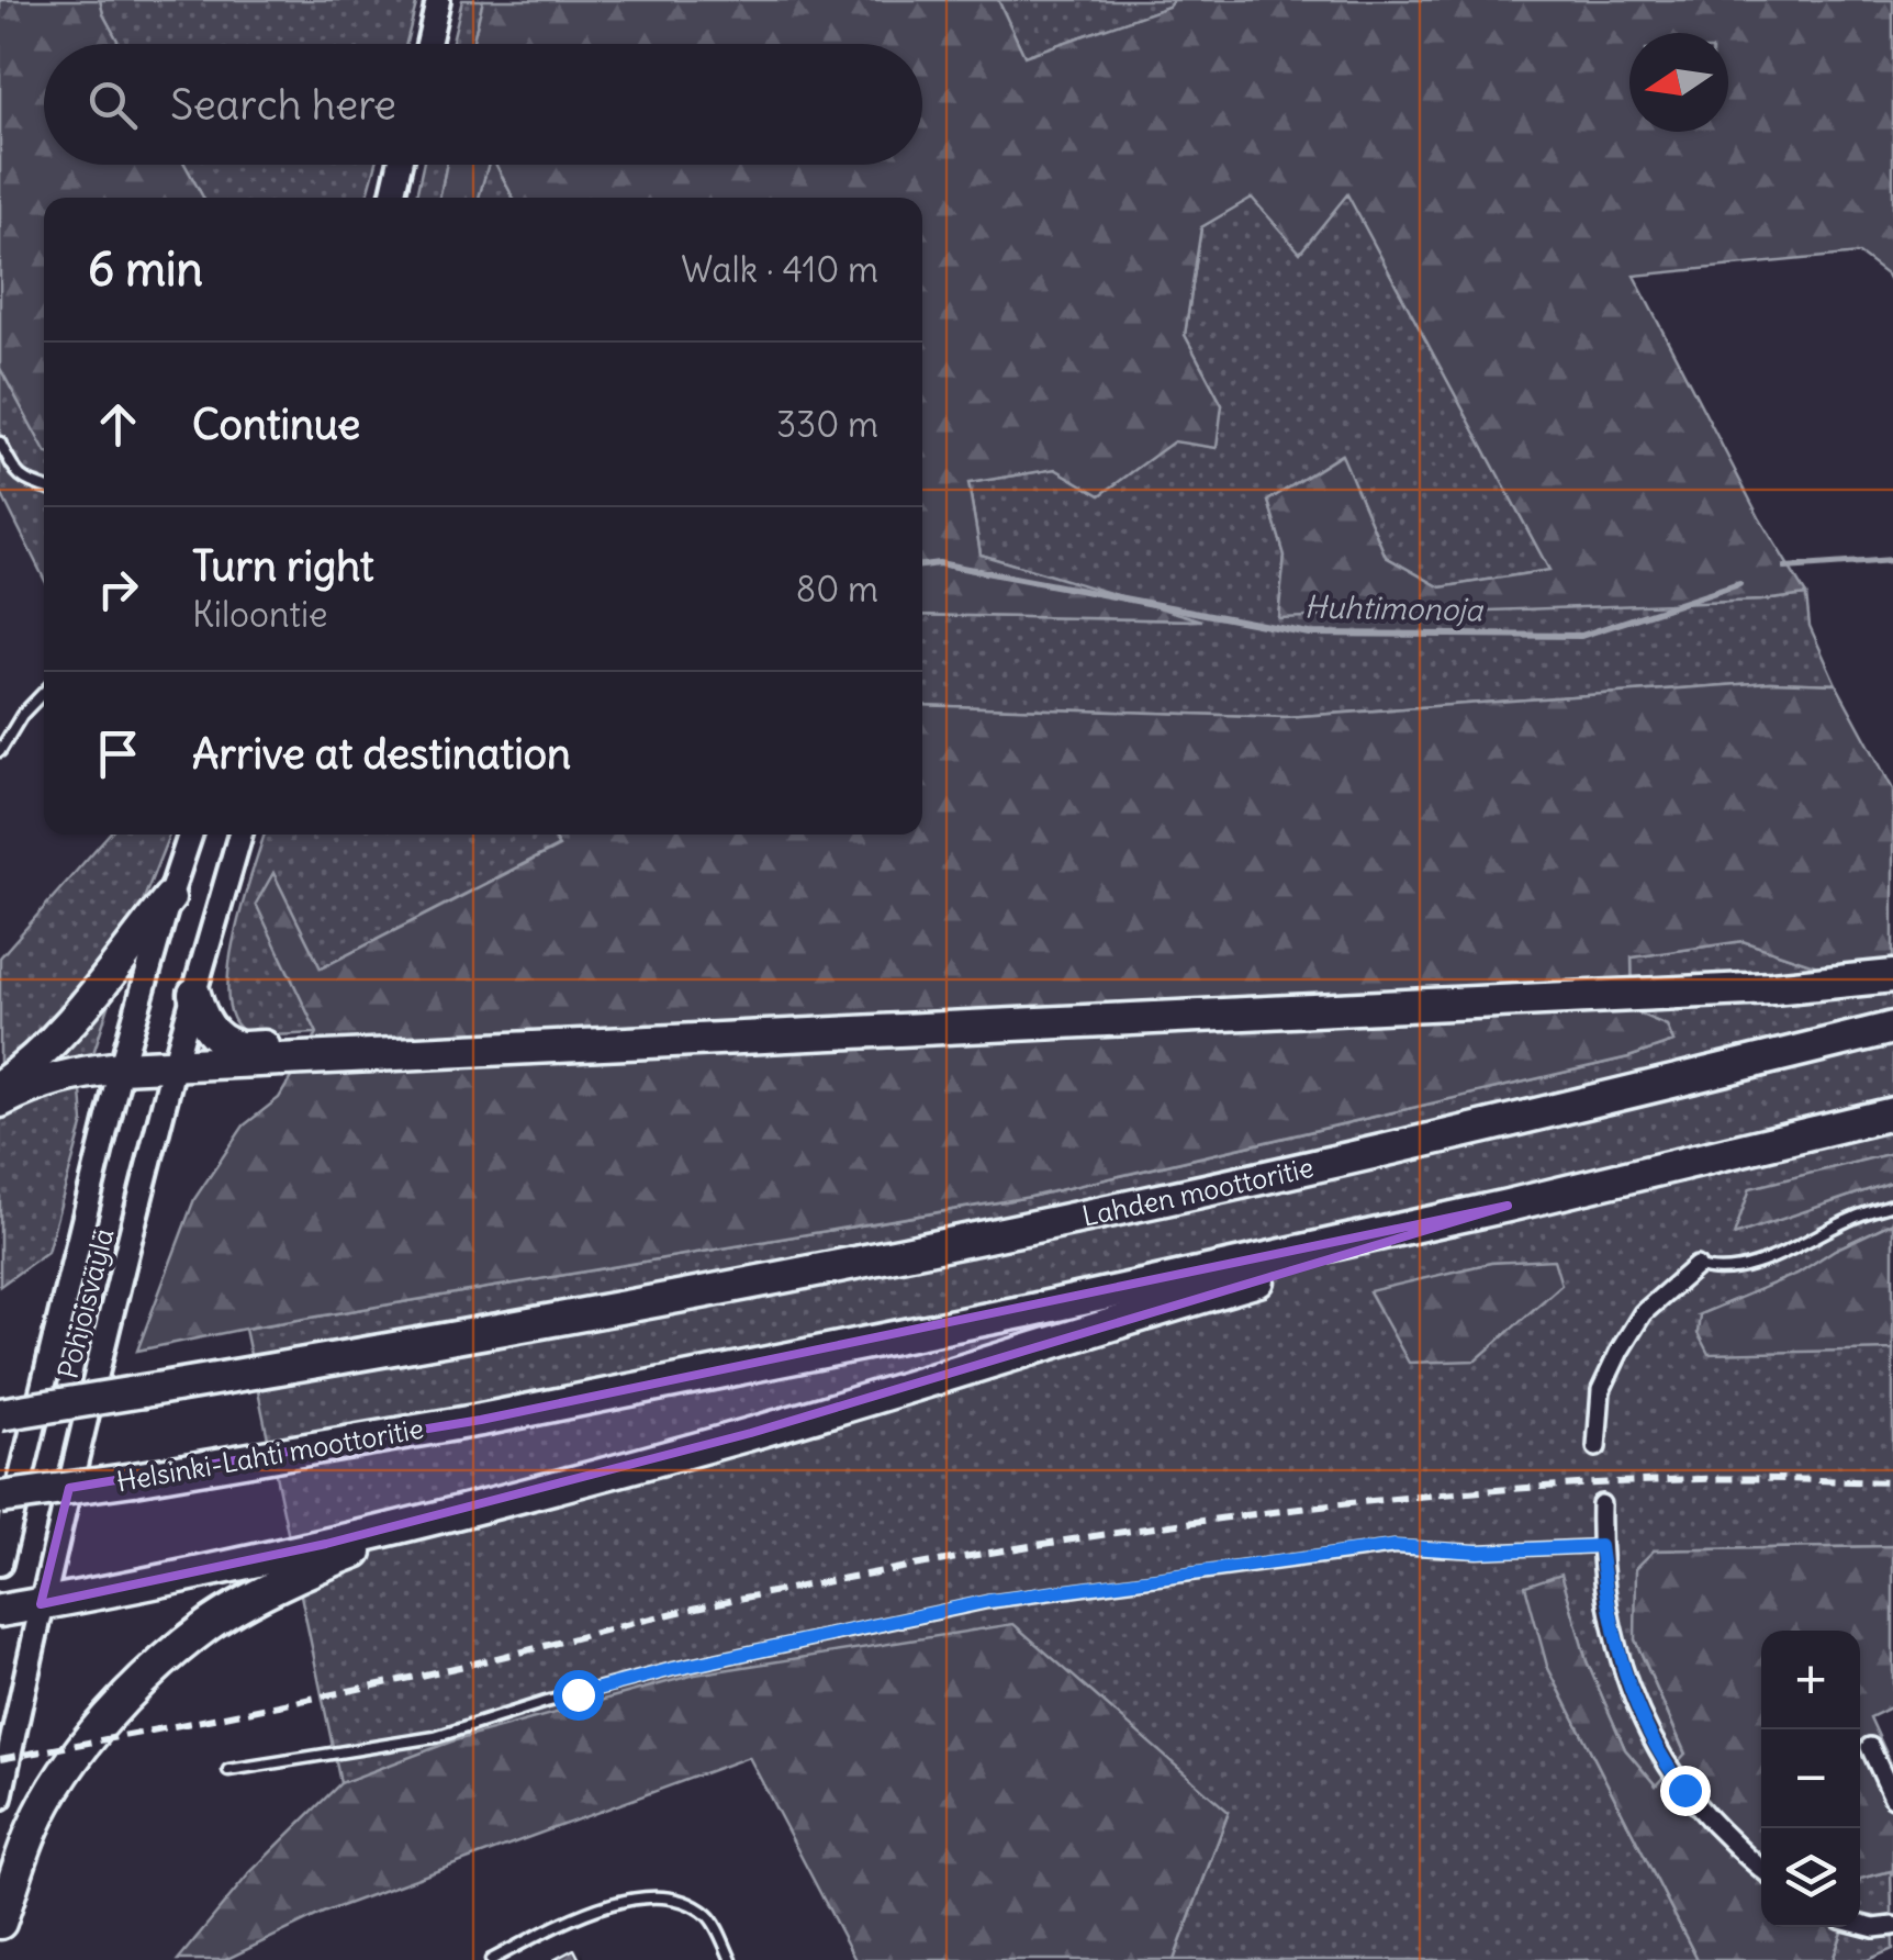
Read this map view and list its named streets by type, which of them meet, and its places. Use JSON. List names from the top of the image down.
{
  "streets": {
    "highway": ["Lahden moottoritie", "Helsinki-Lahti moottoritie"],
    "main road": ["Pohjoisväylä"]
  },
  "water": ["Huhtimonoja"],
  "north": "left",
  "page": {
    "search": "Search here",
    "heading": ["6 min", "Walk · 410 m"],
    "list": [
      ["Continue", "330 m"],
      ["Turn right", "Kiloontie", "80 m"],
      "Arrive at destination"
    ],
    "map_buttons": ["+", "−"]
  }
}
